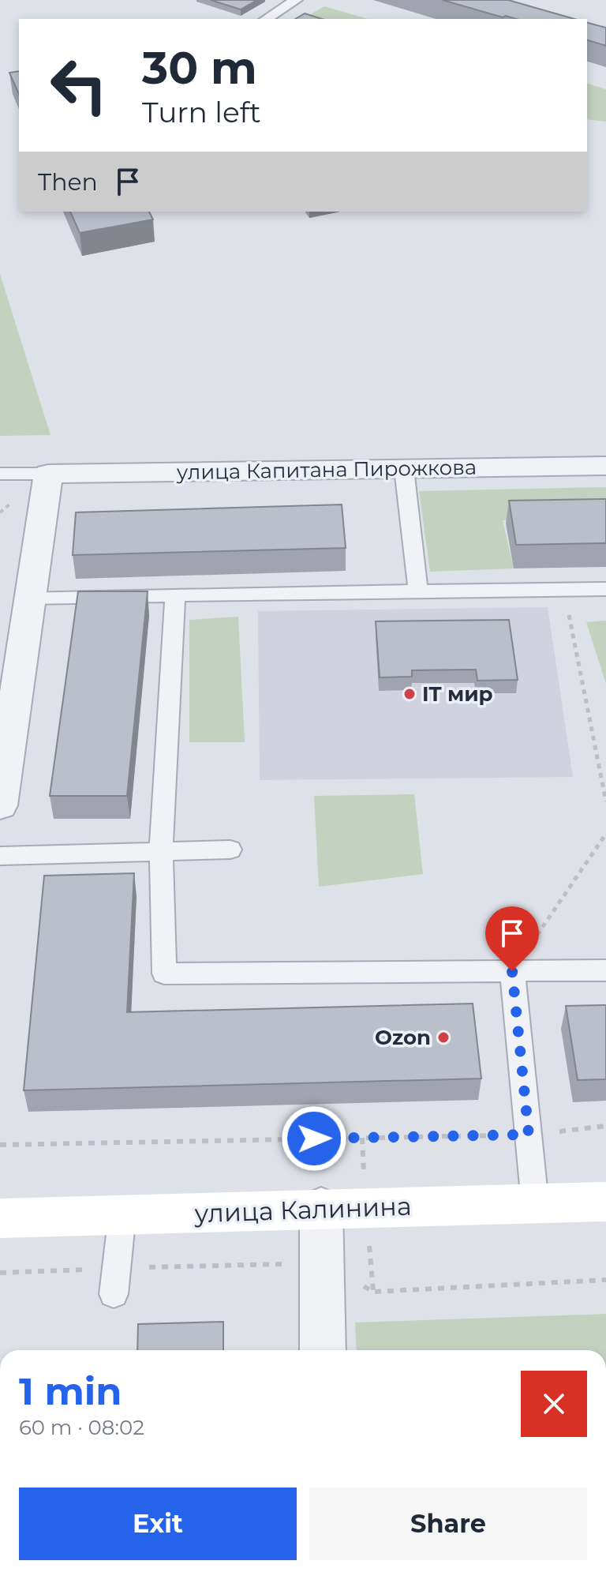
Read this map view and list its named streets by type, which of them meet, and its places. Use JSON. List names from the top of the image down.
{
  "streets": {
    "main road": ["улица Калинина"],
    "street": ["улица Капитана Пирожкова"]
  },
  "places": ["IT мир", "Ozon"],
  "page": {
    "turn": ["30 m", "Turn left"],
    "then": "Then",
    "heading": ["1 min", "60 m · 08:02"],
    "buttons": ["Exit", "Share"]
  }
}
